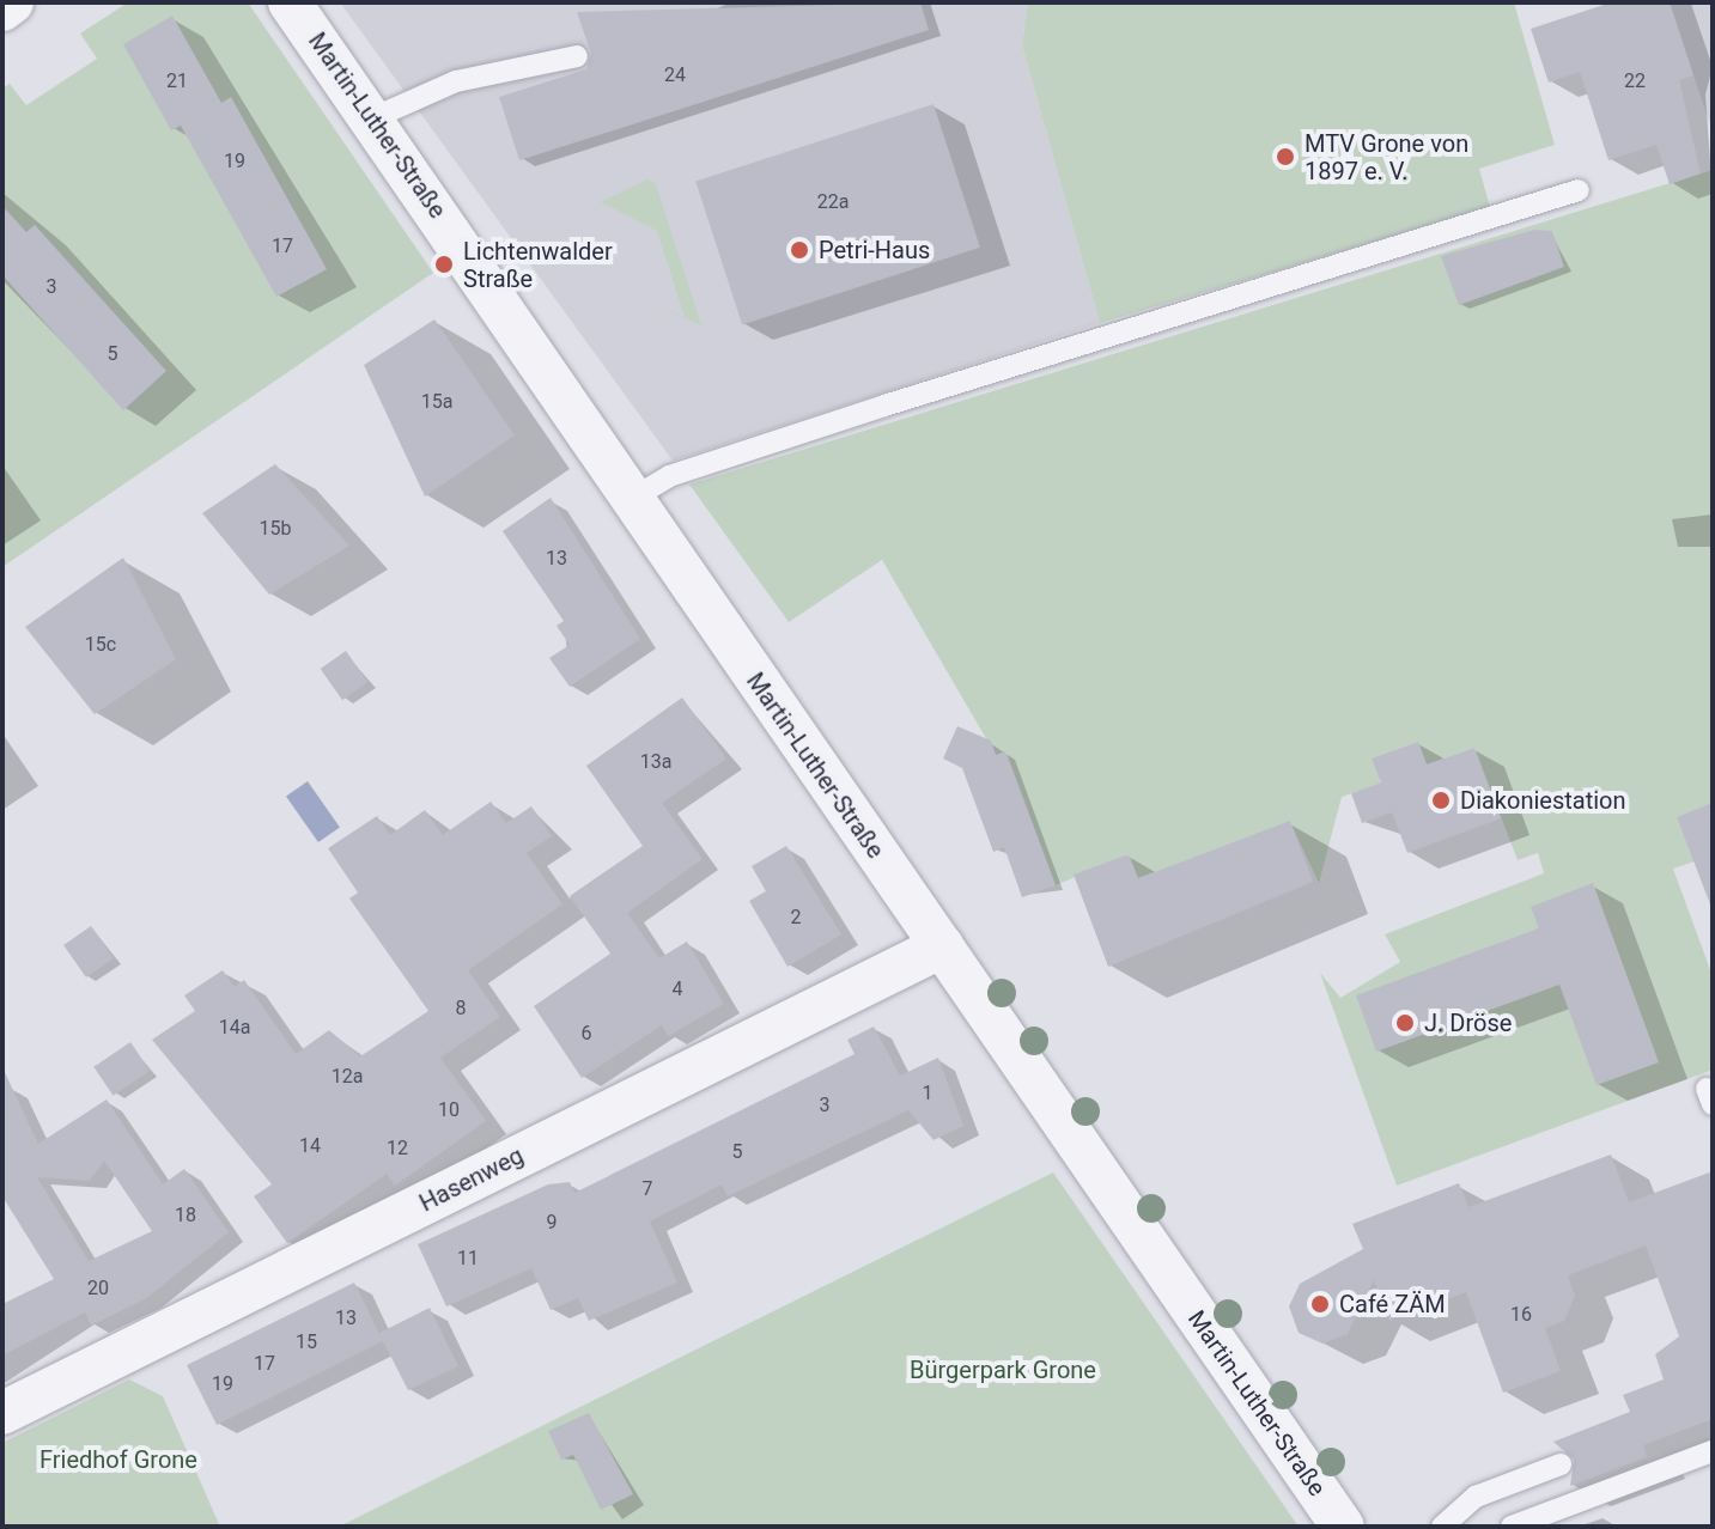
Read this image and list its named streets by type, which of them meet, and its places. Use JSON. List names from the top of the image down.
{
  "streets": {
    "street": ["Martin-Luther-Straße", "Hasenweg"]
  },
  "crossings": [
    ["Martin-Luther-Straße", "Hasenweg"]
  ],
  "parks": ["Bürgerpark Grone", "Friedhof Grone"],
  "places": [
    "MTV Grone von 1897 e. V.",
    "Petri-Haus",
    "Lichtenwalder Straße",
    "Diakoniestation",
    "J. Dröse",
    "Café ZÄM"
  ],
  "house_numbers": [
    "24",
    "21",
    "22",
    "19",
    "22a",
    "17",
    "3",
    "5",
    "15a",
    "15b",
    "13",
    "15c",
    "13a",
    "2",
    "4",
    "8",
    "14a",
    "6",
    "12a",
    "1",
    "3",
    "10",
    "14",
    "12",
    "5",
    "7",
    "18",
    "9",
    "11",
    "20",
    "16",
    "13",
    "15",
    "17",
    "19"
  ]
}
